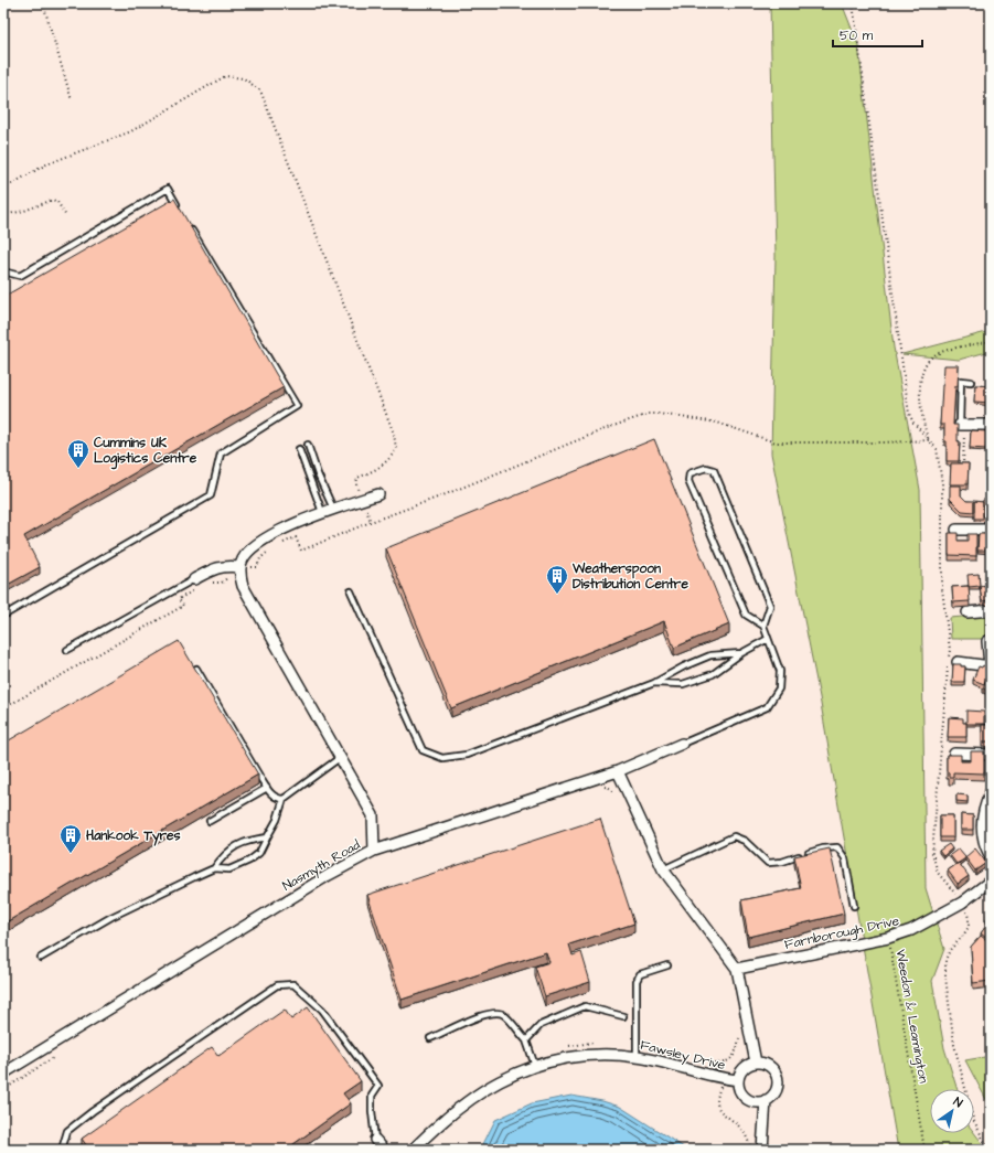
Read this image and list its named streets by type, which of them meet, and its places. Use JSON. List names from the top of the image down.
{
  "streets": {
    "street": ["Nasmyth Road", "Farnborough Drive", "Fawsley Drive"],
    "path": ["Weedon & Leamington"]
  },
  "crossings": [
    ["Farnborough Drive", "Weedon & Leamington"]
  ],
  "places": {
    "building": ["Cummins UK Logistics Centre", "Weatherspoon Distribution Centre", "Hankook Tyres"]
  },
  "scale_bar": "50 m",
  "north": "top right"
}
